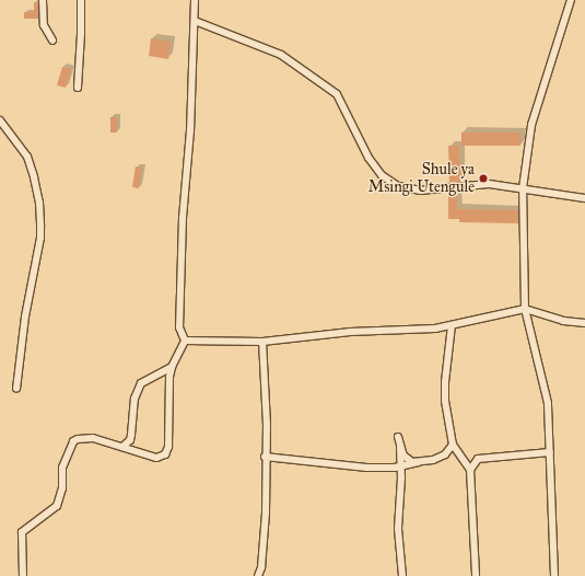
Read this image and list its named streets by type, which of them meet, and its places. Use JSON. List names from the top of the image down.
{
  "places": ["Shule ya Msingi Utengule"]
}
